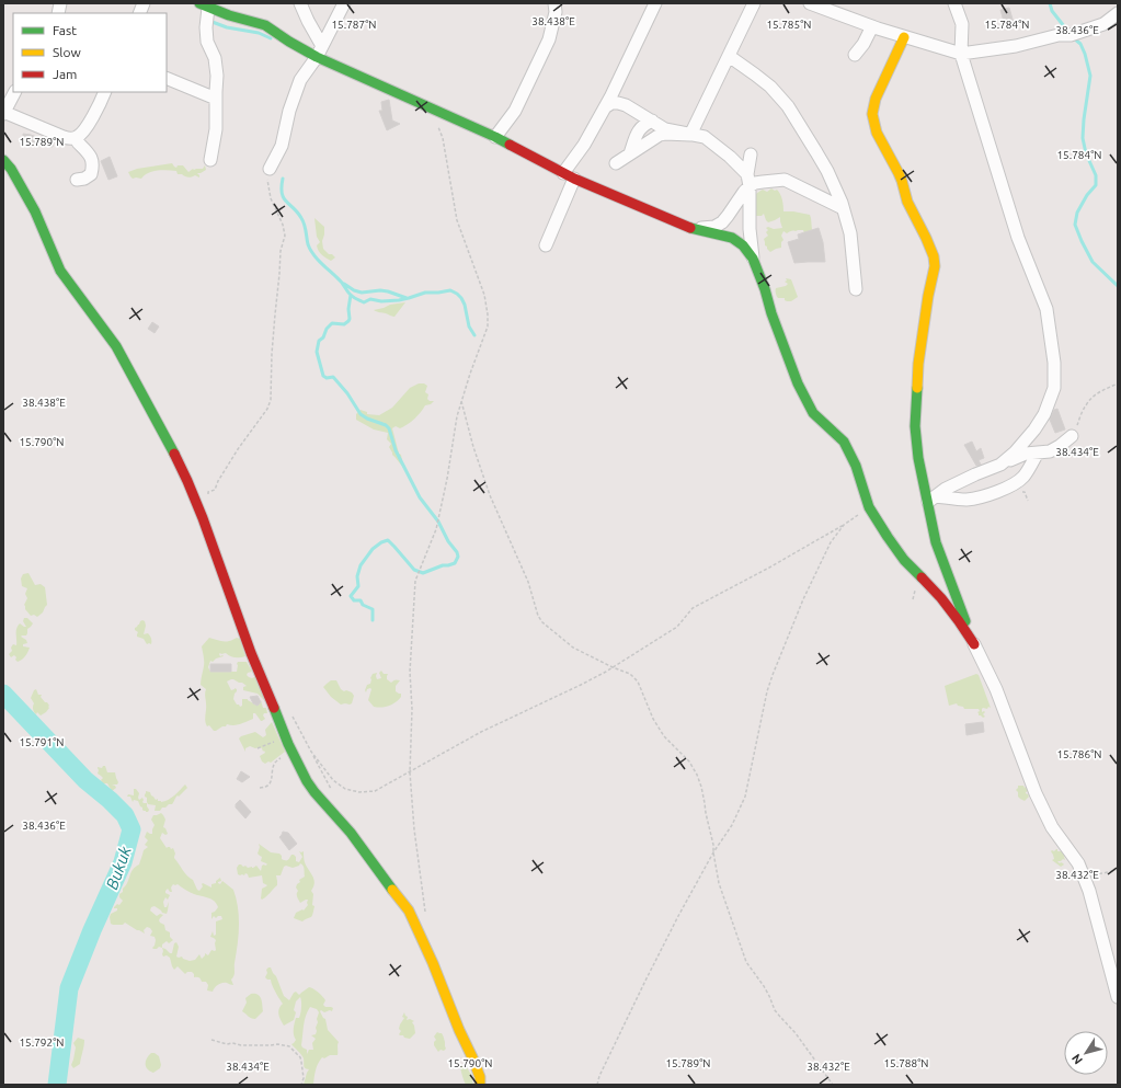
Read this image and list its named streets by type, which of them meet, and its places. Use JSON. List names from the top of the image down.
{
  "water": ["Bukuk"],
  "legend": ["Fast", "Slow", "Jam"],
  "north": "bottom left",
  "coordinates": [
    "38.438°E",
    "15.787°N",
    "15.785°N",
    "15.784°N",
    "38.436°E",
    "15.789°N",
    "15.790°N",
    "38.434°E",
    "15.791°N",
    "15.786°N",
    "38.432°E",
    "15.792°N",
    "15.788°N"
  ]
}
